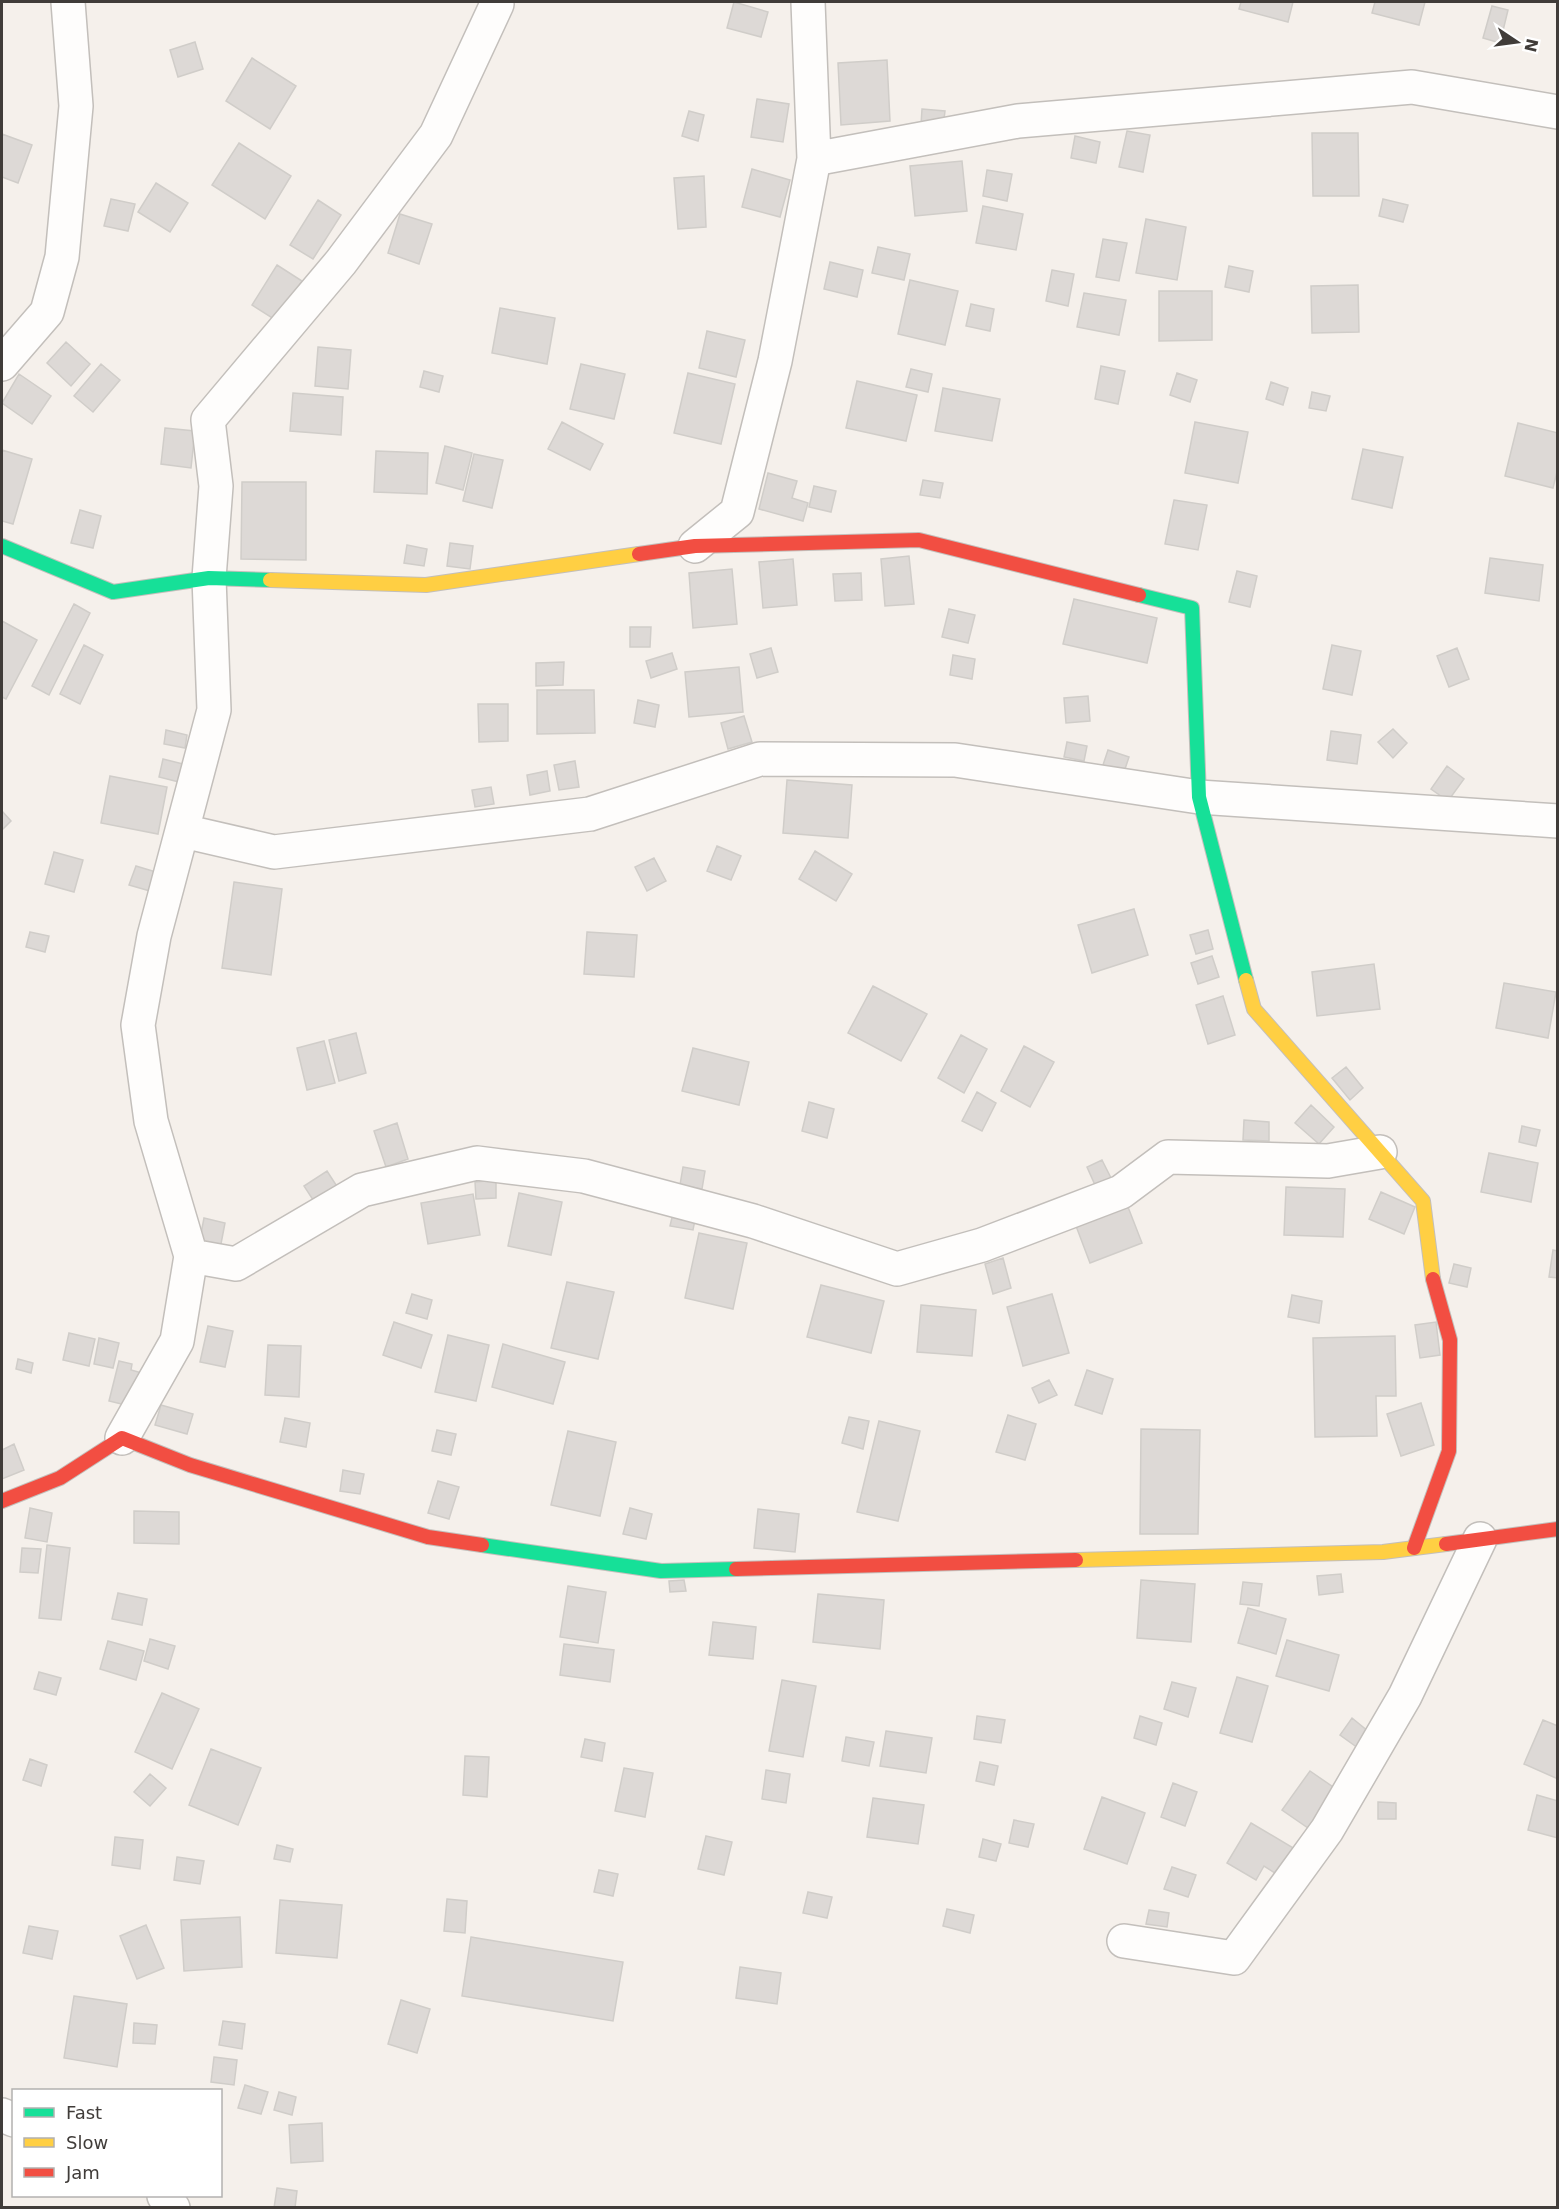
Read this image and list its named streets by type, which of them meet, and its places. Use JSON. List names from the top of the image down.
{
  "legend": ["Fast", "Slow", "Jam"],
  "north": "right"
}
